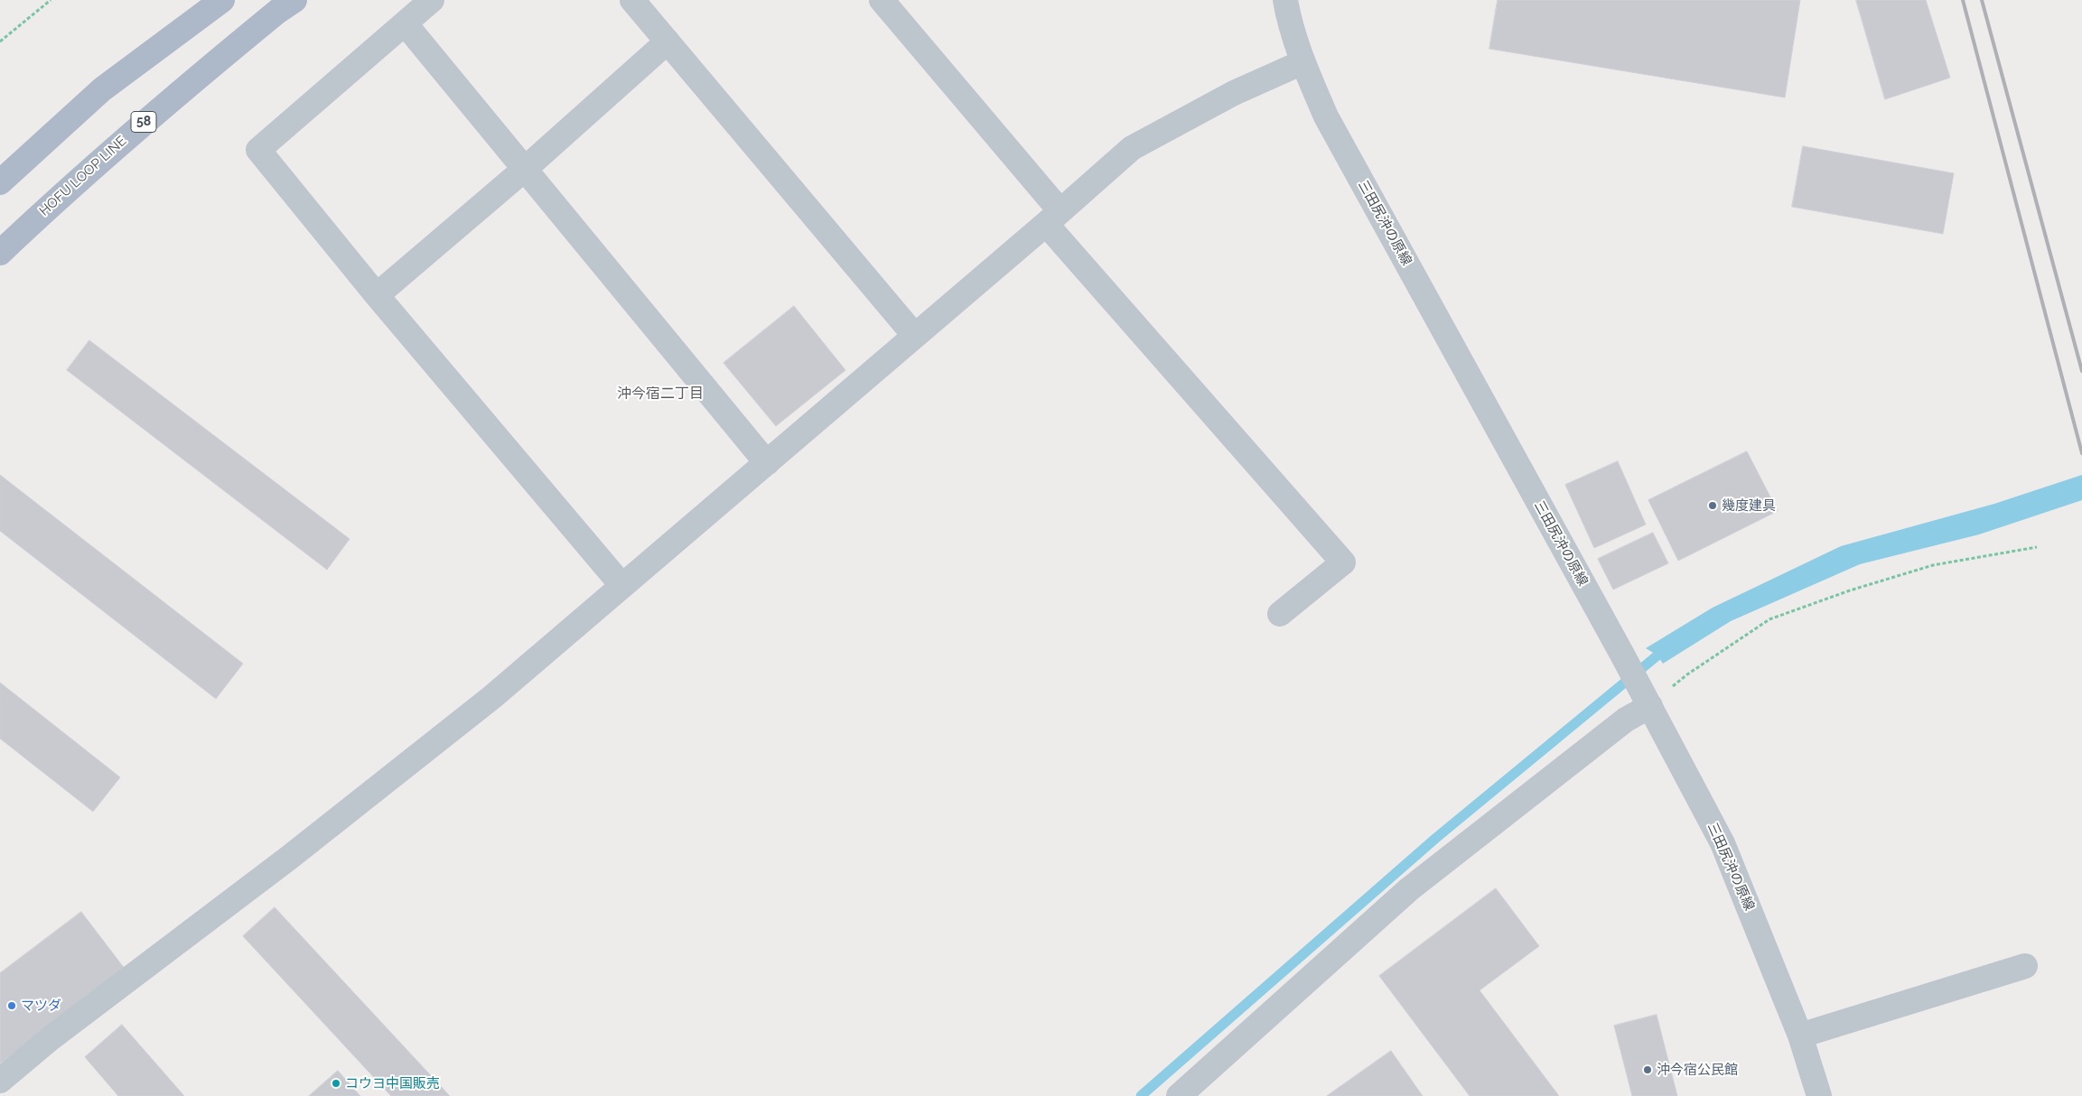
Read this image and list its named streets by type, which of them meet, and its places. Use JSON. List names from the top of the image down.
{
  "streets": {
    "main road": ["58", "HOFU LOOP LINE"],
    "street": ["三田尻沖の原線"]
  },
  "districts": ["沖今宿二丁目"],
  "places": [
    "幾度建具",
    "マツダ",
    "沖今宿公民館",
    "コウヨ中国販売"
  ]
}
